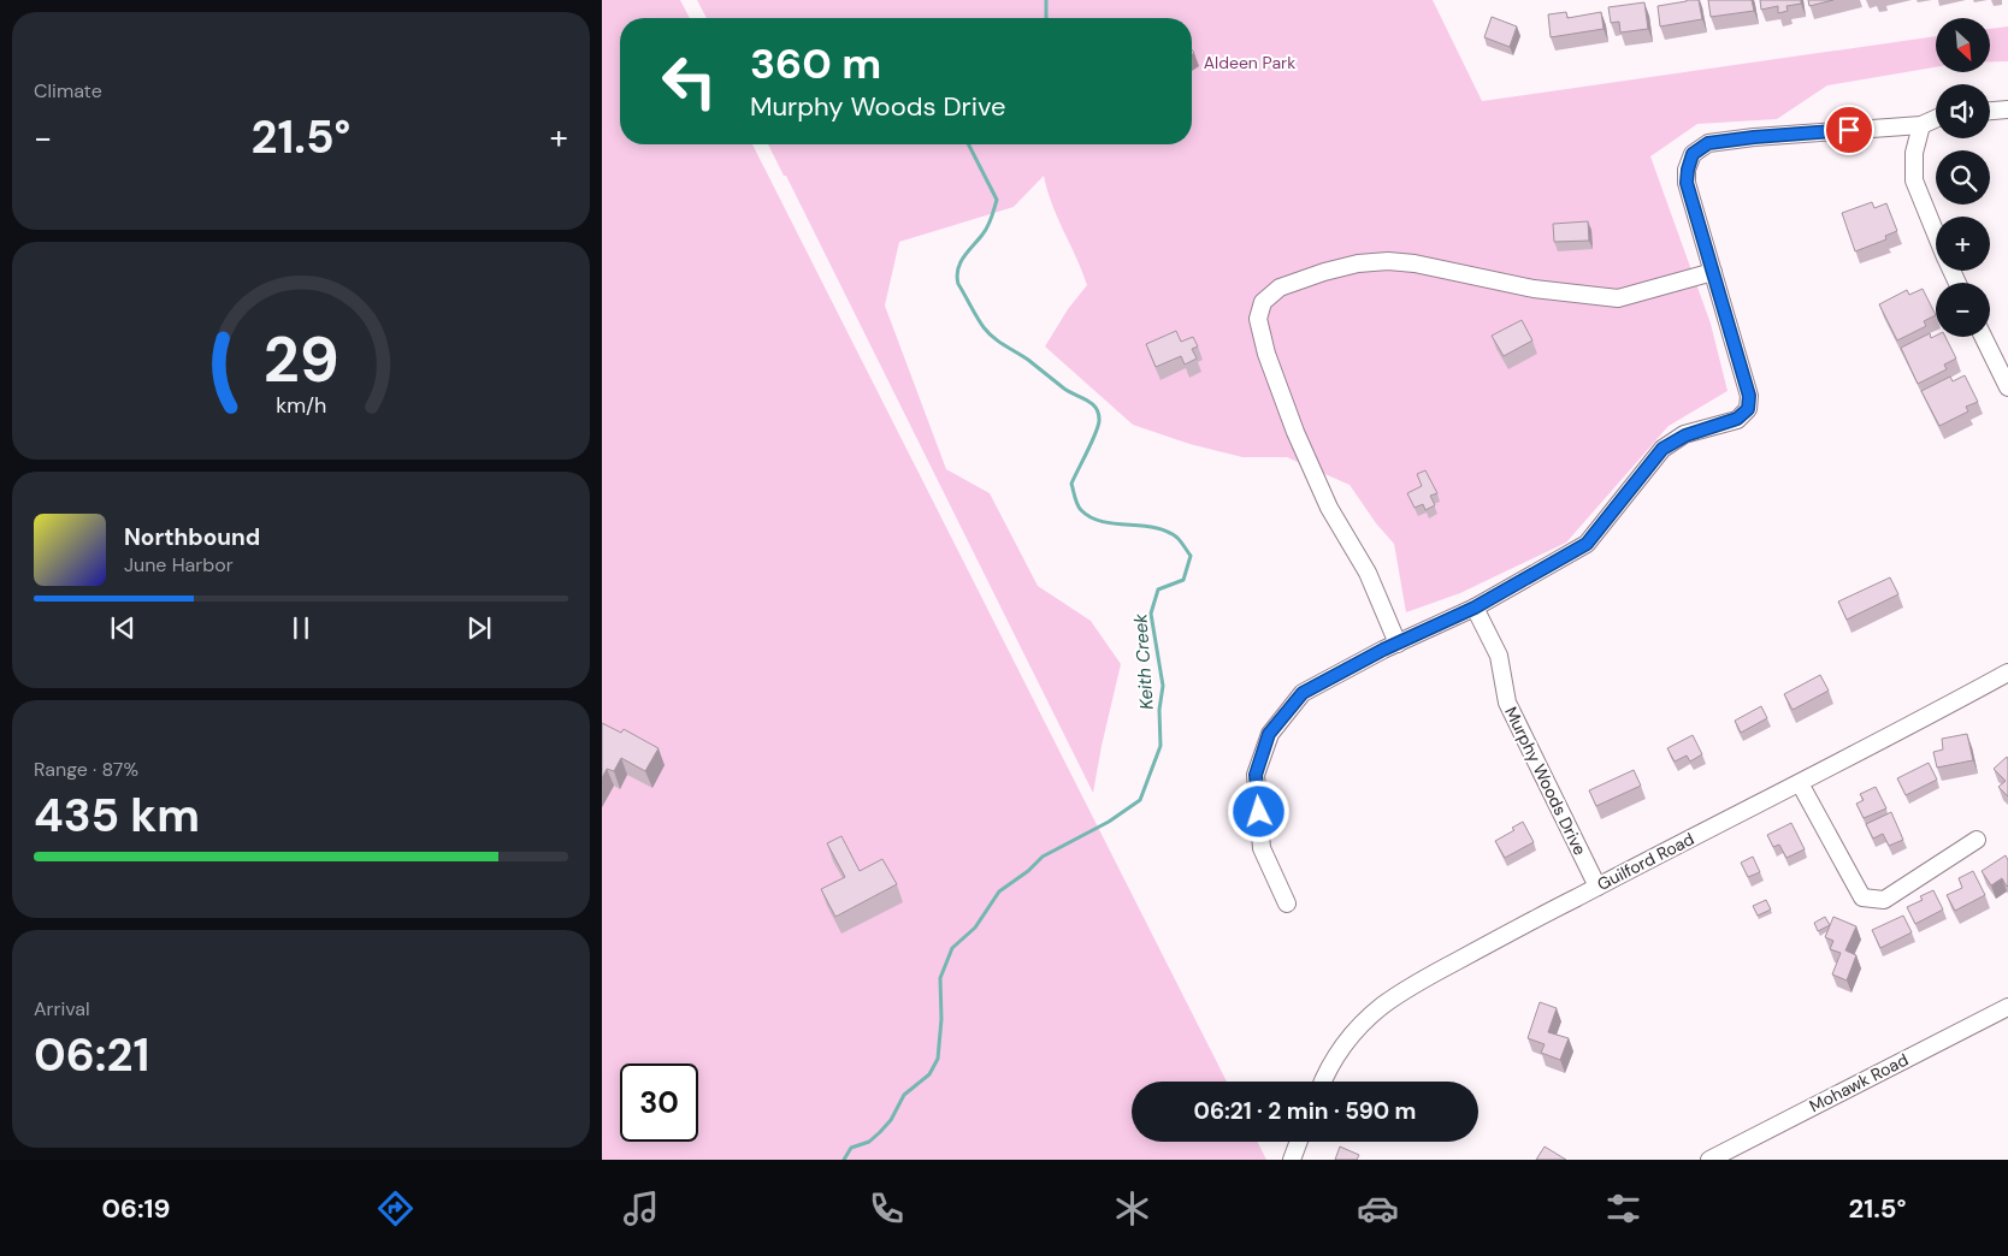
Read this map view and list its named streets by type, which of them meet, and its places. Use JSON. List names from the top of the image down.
{
  "streets": {
    "street": ["Murphy Woods Drive", "Guilford Road", "Mohawk Road"]
  },
  "crossings": [
    ["Murphy Woods Drive", "Guilford Road"]
  ],
  "water": ["Keith Creek"],
  "parks": ["Aldeen Park"],
  "north": "bottom right",
  "page": {
    "tile": [
      "Climate",
      ["Range · 87%", "435 km"],
      ["Arrival", "06:21"]
    ],
    "map_buttons": ["+", "−"],
    "turn": ["360 m", "Murphy Woods Drive"],
    "heat": ["−", "21.5°", "+"],
    "song": ["Northbound", "June Harbor"],
    "limit": "30",
    "trip": "06:21 · 2 min · 590 m",
    "tabs": ["06:19", "21.5°"],
    "gauge": ["29", "km/h"]
  }
}
